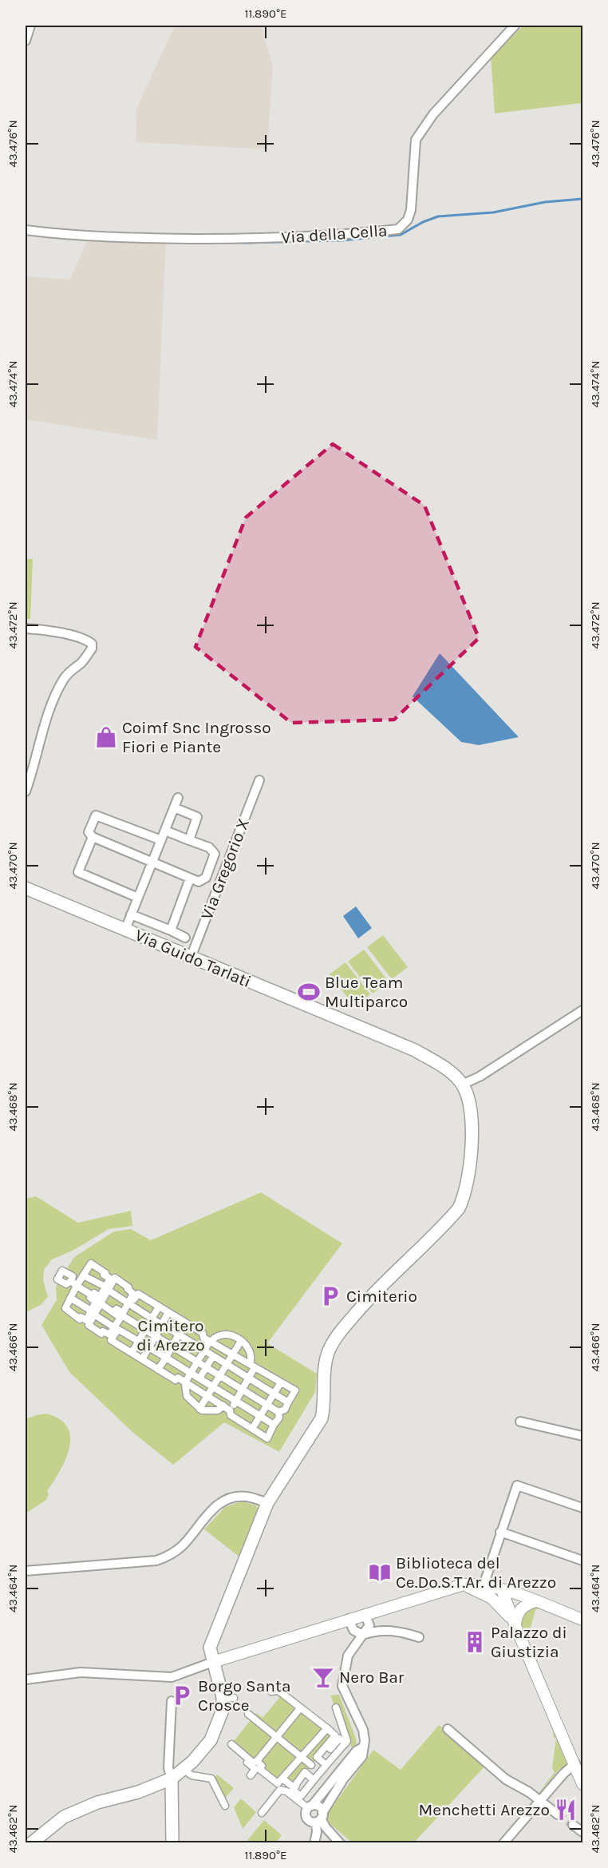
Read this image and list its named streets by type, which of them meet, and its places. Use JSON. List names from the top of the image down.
{
  "streets": {
    "main road": ["Via Guido Tarlati"],
    "street": ["Via della Cella", "Via Gregorio X"]
  },
  "crossings": [
    ["Via Gregorio X", "Via Guido Tarlati"]
  ],
  "parks": ["Cimitero di Arezzo"],
  "places": {
    "shop": ["Coimf Snc Ingrosso Fiori e Piante"],
    "sports": ["Blue Team Multiparco"],
    "parking": ["Cimiterio", "Borgo Santa Crosce"],
    "library": ["Biblioteca del Ce.Do.S.T.Ar. di Arezzo"],
    "building": ["Palazzo di Giustizia"],
    "bar": ["Nero Bar"],
    "restaurant": ["Menchetti Arezzo"]
  },
  "coordinates": [
    "11.890°E",
    "43.476°N",
    "43.474°N",
    "43.472°N",
    "43.470°N",
    "43.468°N",
    "43.466°N",
    "43.464°N",
    "43.462°N"
  ]
}
